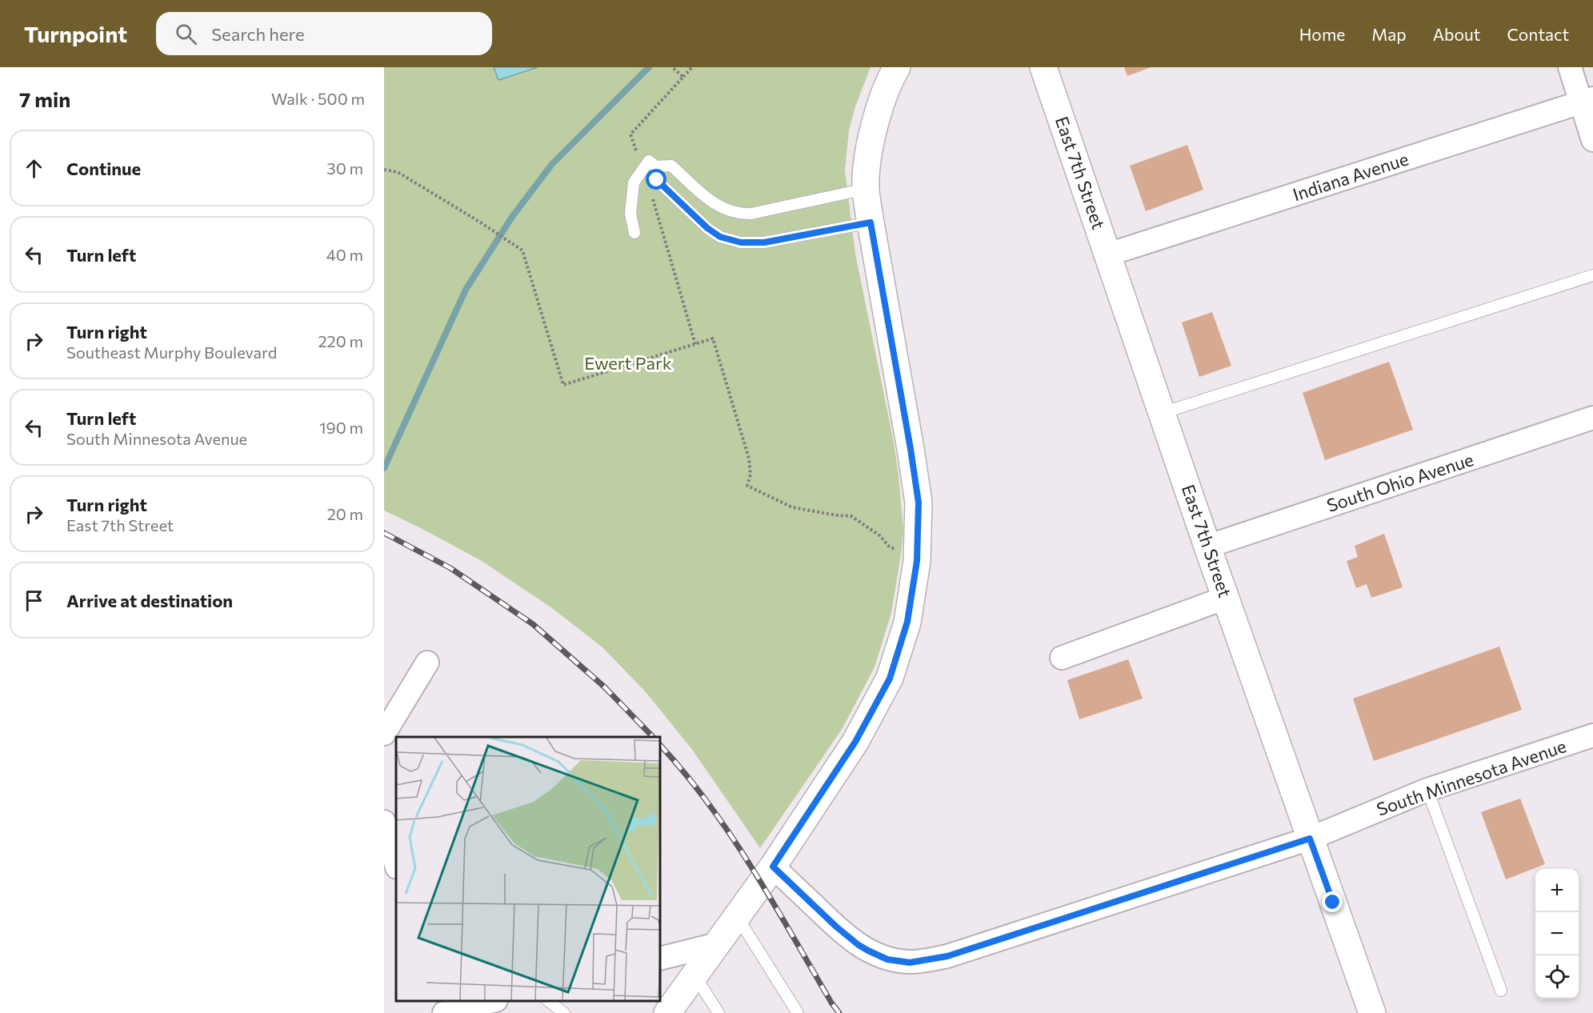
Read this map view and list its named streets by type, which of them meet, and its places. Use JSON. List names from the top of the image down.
{
  "streets": {
    "street": [
      "East 7th Street",
      "Indiana Avenue",
      "South Ohio Avenue",
      "South Minnesota Avenue"
    ]
  },
  "crossings": [
    ["East 7th Street", "Indiana Avenue"],
    ["East 7th Street", "South Ohio Avenue"],
    ["East 7th Street", "South Minnesota Avenue"]
  ],
  "parks": ["Ewert Park"],
  "page": {
    "header": "Turnpoint",
    "search": "Search here",
    "nav": [
      "Home",
      "Map",
      "About",
      "Contact"
    ],
    "heading": ["7 min", "Walk · 500 m"],
    "list": [
      ["Continue", "30 m"],
      ["Turn left", "40 m"],
      ["Turn right", "Southeast Murphy Boulevard", "220 m"],
      ["Turn left", "South Minnesota Avenue", "190 m"],
      ["Turn right", "East 7th Street", "20 m"],
      "Arrive at destination"
    ],
    "map_buttons": ["+", "−"]
  }
}
